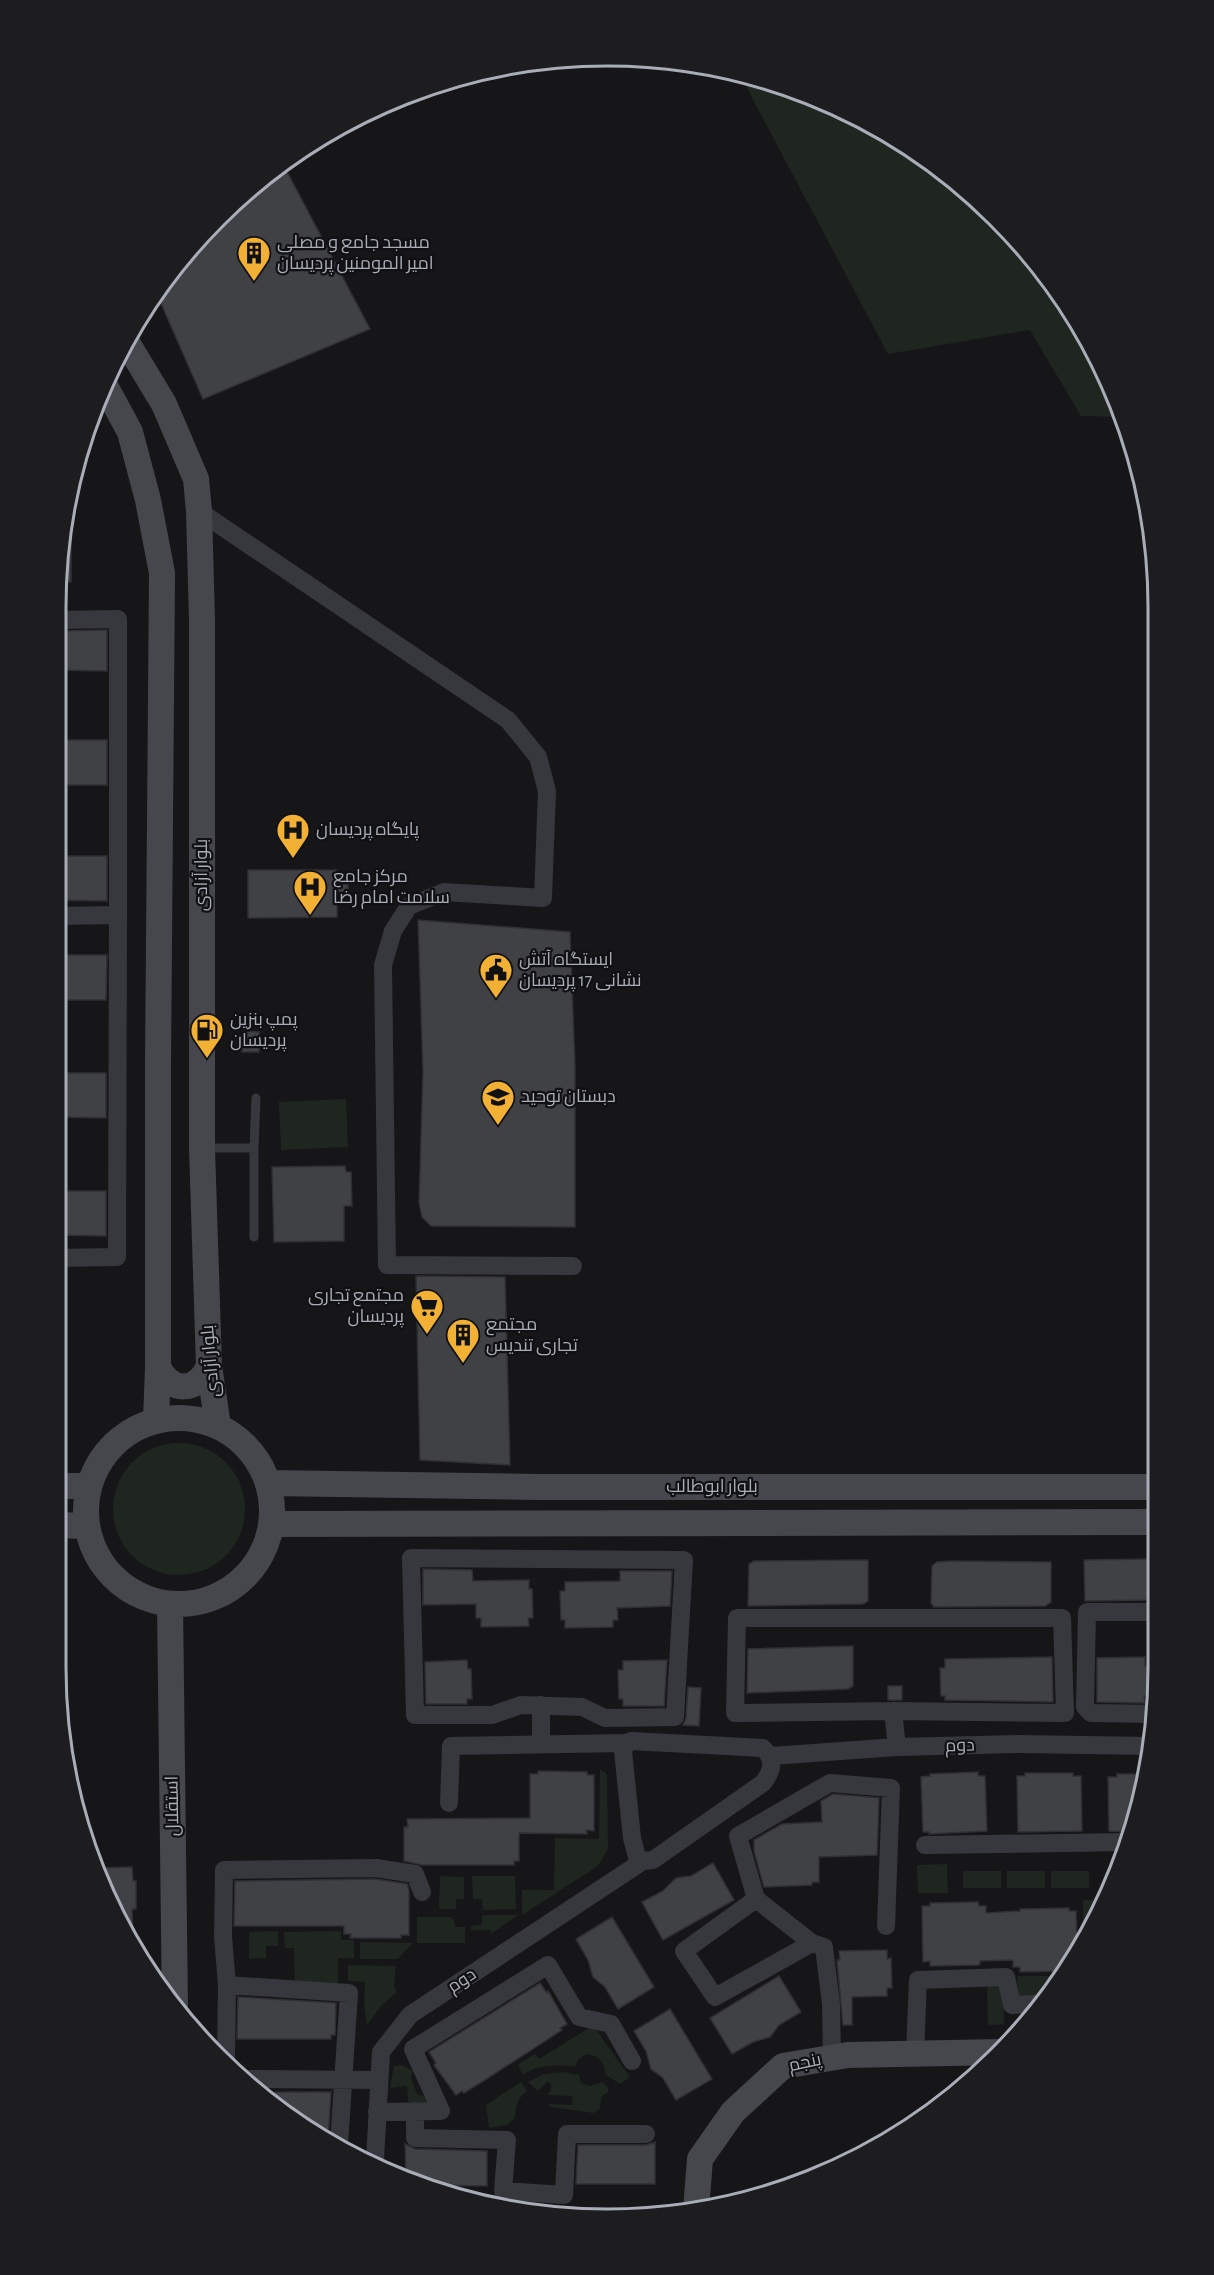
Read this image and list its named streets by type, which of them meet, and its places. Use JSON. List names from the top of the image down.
{
  "streets": {
    "main road": [
      "بلوار آزادی",
      "بلوار ابوطالب",
      "استقلال",
      "پنجم"
    ],
    "street": ["دوم"]
  },
  "crossings": [
    ["بلوار آزادی", "بلوار ابوطالب"],
    ["بلوار آزادی", "استقلال"],
    ["بلوار ابوطالب", "استقلال"]
  ],
  "places": {
    "building": ["مسجد جامع و مصلی امیر المومنین پردیسان", "مجتمع تجاری تندیس"],
    "hospital": ["پایگاه پردیسان", "مرکز جامع سلامت امام رضا"],
    "public building": ["ایستگاه آتش نشانی 17 پردیسان"],
    "fuel station": ["پمپ بنزین پردیسان"],
    "school or university": ["دبستان توحید"],
    "supermarket": ["مجتمع تجاری پردیسان"]
  }
}
